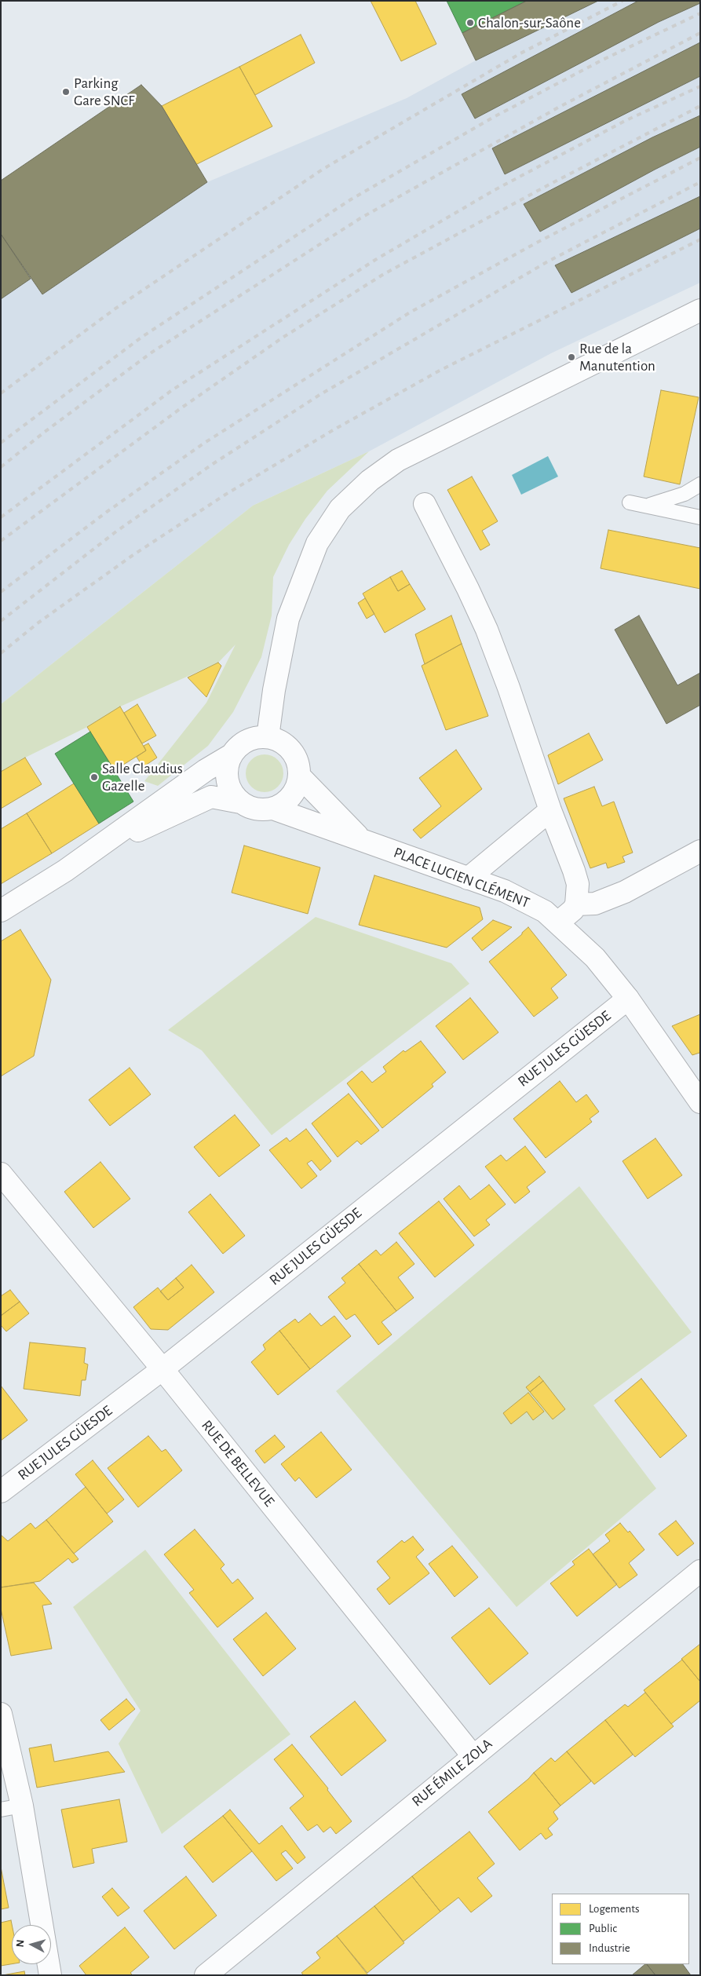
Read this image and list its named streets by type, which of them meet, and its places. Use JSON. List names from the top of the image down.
{
  "streets": {
    "street": [
      "PLACE LUCIEN CLÉMENT",
      "RUE JULES GÜESDE",
      "RUE DE BELLEVUE",
      "RUE ÉMILE ZOLA"
    ]
  },
  "crossings": [
    ["PLACE LUCIEN CLÉMENT", "RUE JULES GÜESDE"],
    ["RUE JULES GÜESDE", "RUE DE BELLEVUE"],
    ["RUE DE BELLEVUE", "RUE ÉMILE ZOLA"]
  ],
  "places": [
    "Chalon-sur-Saône",
    "Parking Gare SNCF",
    "Rue de la Manutention",
    "Salle Claudius Gazelle"
  ],
  "legend": ["Logements", "Public", "Industrie"],
  "north": "left"
}
